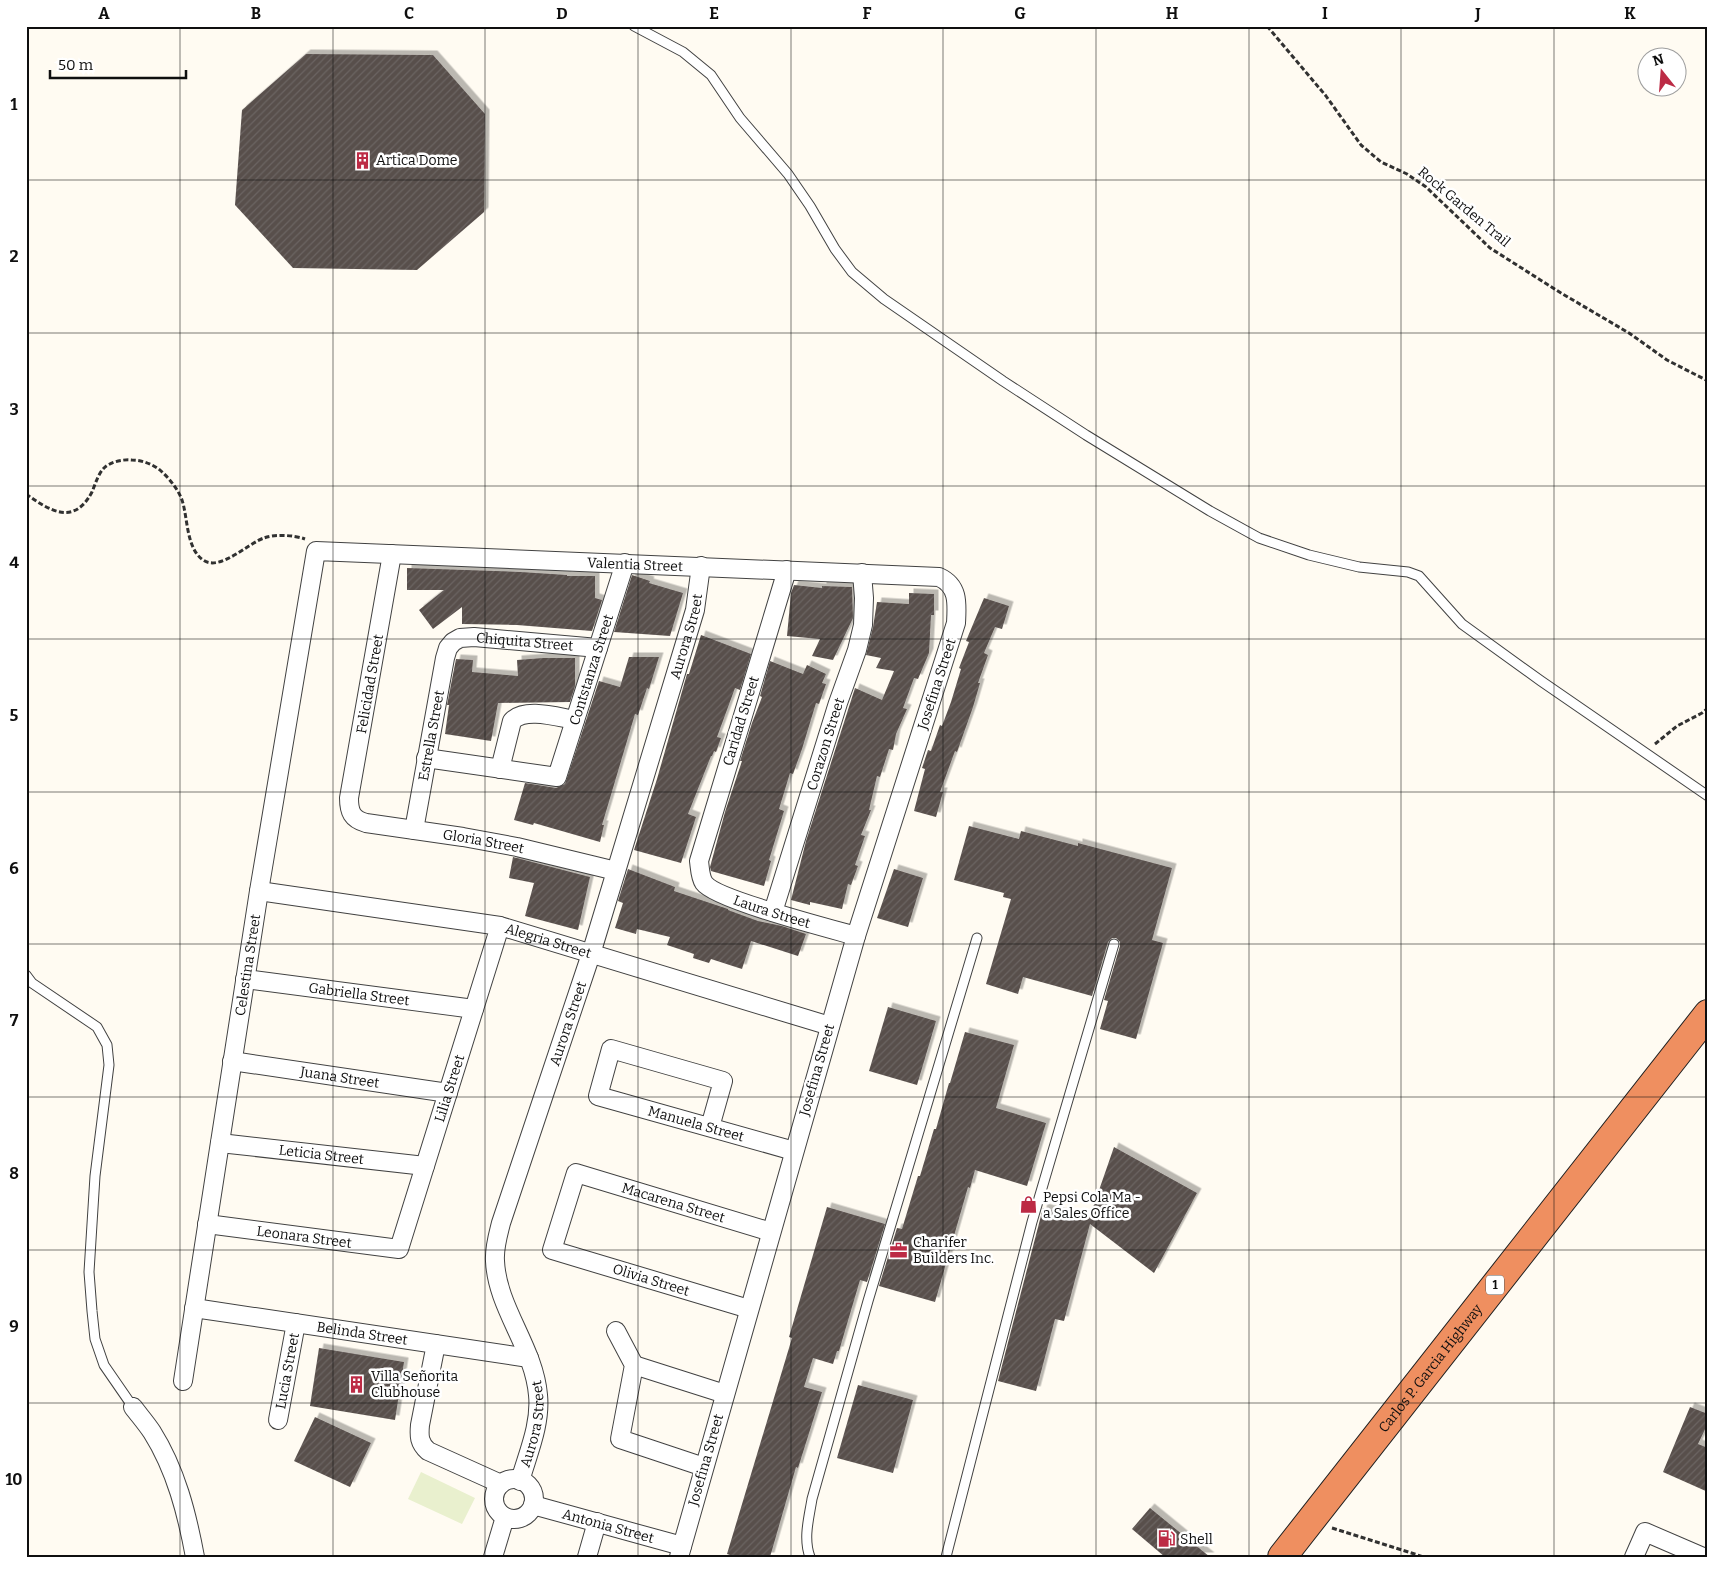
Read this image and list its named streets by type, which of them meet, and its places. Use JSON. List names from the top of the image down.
{
  "streets": {
    "highway": ["1", "Carlos P. Garcia Highway"],
    "street": [
      "Valentia Street",
      "Aurora Street",
      "Chiquita Street",
      "Contstanza Street",
      "Felicidad Street",
      "Josefina Street",
      "Caridad Street",
      "Estrella Street",
      "Corazon Street",
      "Gloria Street",
      "Laura Street",
      "Alegria Street",
      "Celestina Street",
      "Gabriella Street",
      "Juana Street",
      "Lilia Street",
      "Manuela Street",
      "Leticia Street",
      "Macarena Street",
      "Leonara Street",
      "Olivia Street",
      "Belinda Street",
      "Lucia Street",
      "Antonia Street"
    ],
    "path": ["Rock Garden Trail"]
  },
  "crossings": [
    ["Valentia Street", "Aurora Street"],
    ["Valentia Street", "Contstanza Street"],
    ["Valentia Street", "Felicidad Street"],
    ["Valentia Street", "Josefina Street"],
    ["Valentia Street", "Caridad Street"],
    ["Valentia Street", "Corazon Street"],
    ["Valentia Street", "Celestina Street"],
    ["Aurora Street", "Gloria Street"],
    ["Aurora Street", "Alegria Street"],
    ["Aurora Street", "Belinda Street"],
    ["Aurora Street", "Antonia Street"],
    ["Chiquita Street", "Contstanza Street"],
    ["Chiquita Street", "Estrella Street"],
    ["Felicidad Street", "Gloria Street"],
    ["Josefina Street", "Laura Street"],
    ["Josefina Street", "Alegria Street"],
    ["Josefina Street", "Manuela Street"],
    ["Josefina Street", "Macarena Street"],
    ["Josefina Street", "Olivia Street"],
    ["Josefina Street", "Antonia Street"],
    ["Caridad Street", "Laura Street"],
    ["Estrella Street", "Gloria Street"],
    ["Corazon Street", "Laura Street"],
    ["Alegria Street", "Celestina Street"],
    ["Alegria Street", "Lilia Street"],
    ["Celestina Street", "Gabriella Street"],
    ["Celestina Street", "Juana Street"],
    ["Celestina Street", "Leticia Street"],
    ["Celestina Street", "Leonara Street"],
    ["Celestina Street", "Belinda Street"],
    ["Gabriella Street", "Lilia Street"],
    ["Juana Street", "Lilia Street"],
    ["Lilia Street", "Leticia Street"],
    ["Lilia Street", "Leonara Street"],
    ["Macarena Street", "Olivia Street"],
    ["Belinda Street", "Lucia Street"]
  ],
  "places": {
    "building": ["Artica Dome", "Villa Señorita Clubhouse"],
    "shop": ["Pepsi Cola Ma - a Sales Office"],
    "office": ["Charifer Builders Inc."],
    "fuel station": ["Shell"]
  },
  "scale_bar": "50 m",
  "north": "top",
  "grid": {
    "columns": [
      "A",
      "B",
      "C",
      "D",
      "E",
      "F",
      "G",
      "H",
      "I",
      "J",
      "K"
    ],
    "rows": [
      "1",
      "2",
      "3",
      "4",
      "5",
      "6",
      "7",
      "8",
      "9",
      "10"
    ]
  }
}
